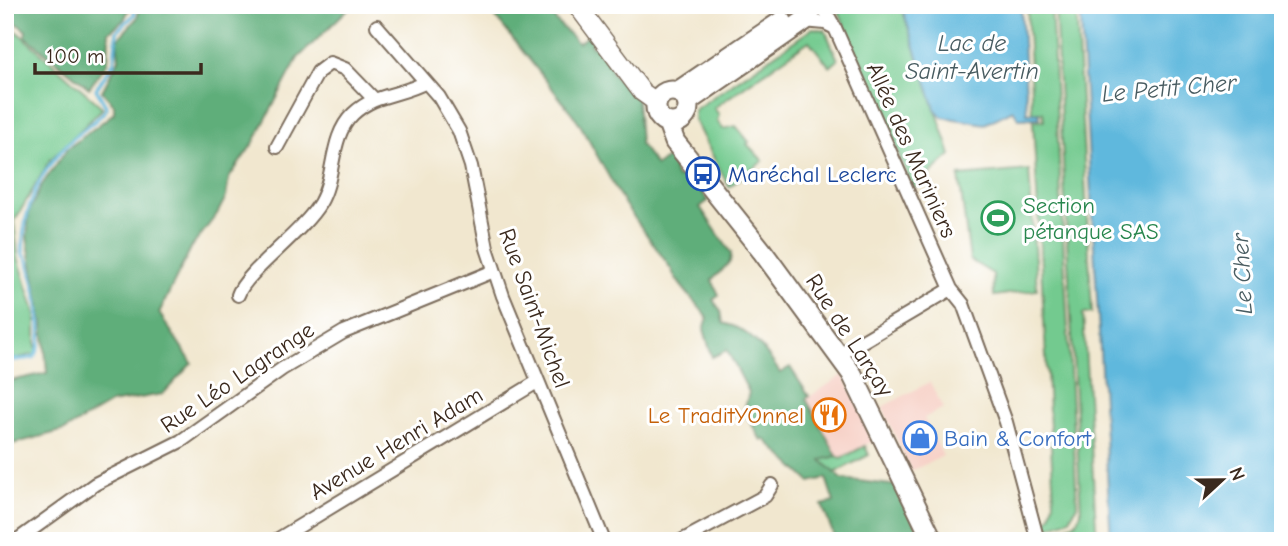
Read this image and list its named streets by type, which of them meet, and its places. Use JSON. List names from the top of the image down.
{
  "streets": {
    "main road": ["Rue de Larçay"],
    "street": [
      "Allée des Mariniers",
      "Rue Saint-Michel",
      "Rue Léo Lagrange",
      "Avenue Henri Adam"
    ]
  },
  "crossings": [
    ["Rue Saint-Michel", "Rue Léo Lagrange"],
    ["Rue Saint-Michel", "Avenue Henri Adam"]
  ],
  "water": ["Lac de Saint-Avertin", "Le Petit Cher", "Le Cher"],
  "places": {
    "bus stop": ["Maréchal Leclerc"],
    "sports": ["Section pétanque SAS"],
    "restaurant": ["Le TraditYOnnel"],
    "shop": ["Bain & Confort"]
  },
  "scale_bar": "100 m",
  "north": "right"
}
